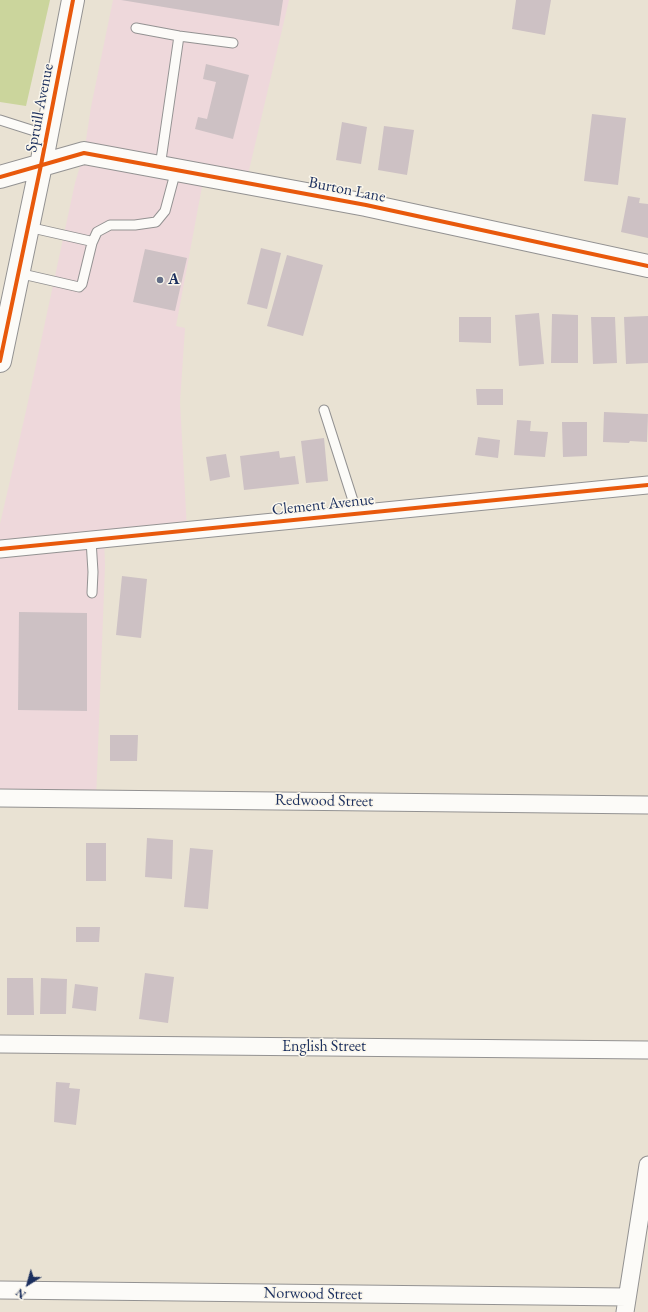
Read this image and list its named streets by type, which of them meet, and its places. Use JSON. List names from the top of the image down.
{
  "streets": {
    "street": [
      "Spruill Avenue",
      "Burton Lane",
      "Clement Avenue",
      "Redwood Street",
      "English Street",
      "Norwood Street"
    ]
  },
  "crossings": [
    ["Spruill Avenue", "Burton Lane"]
  ],
  "places": ["A"],
  "north": "bottom left"
}
